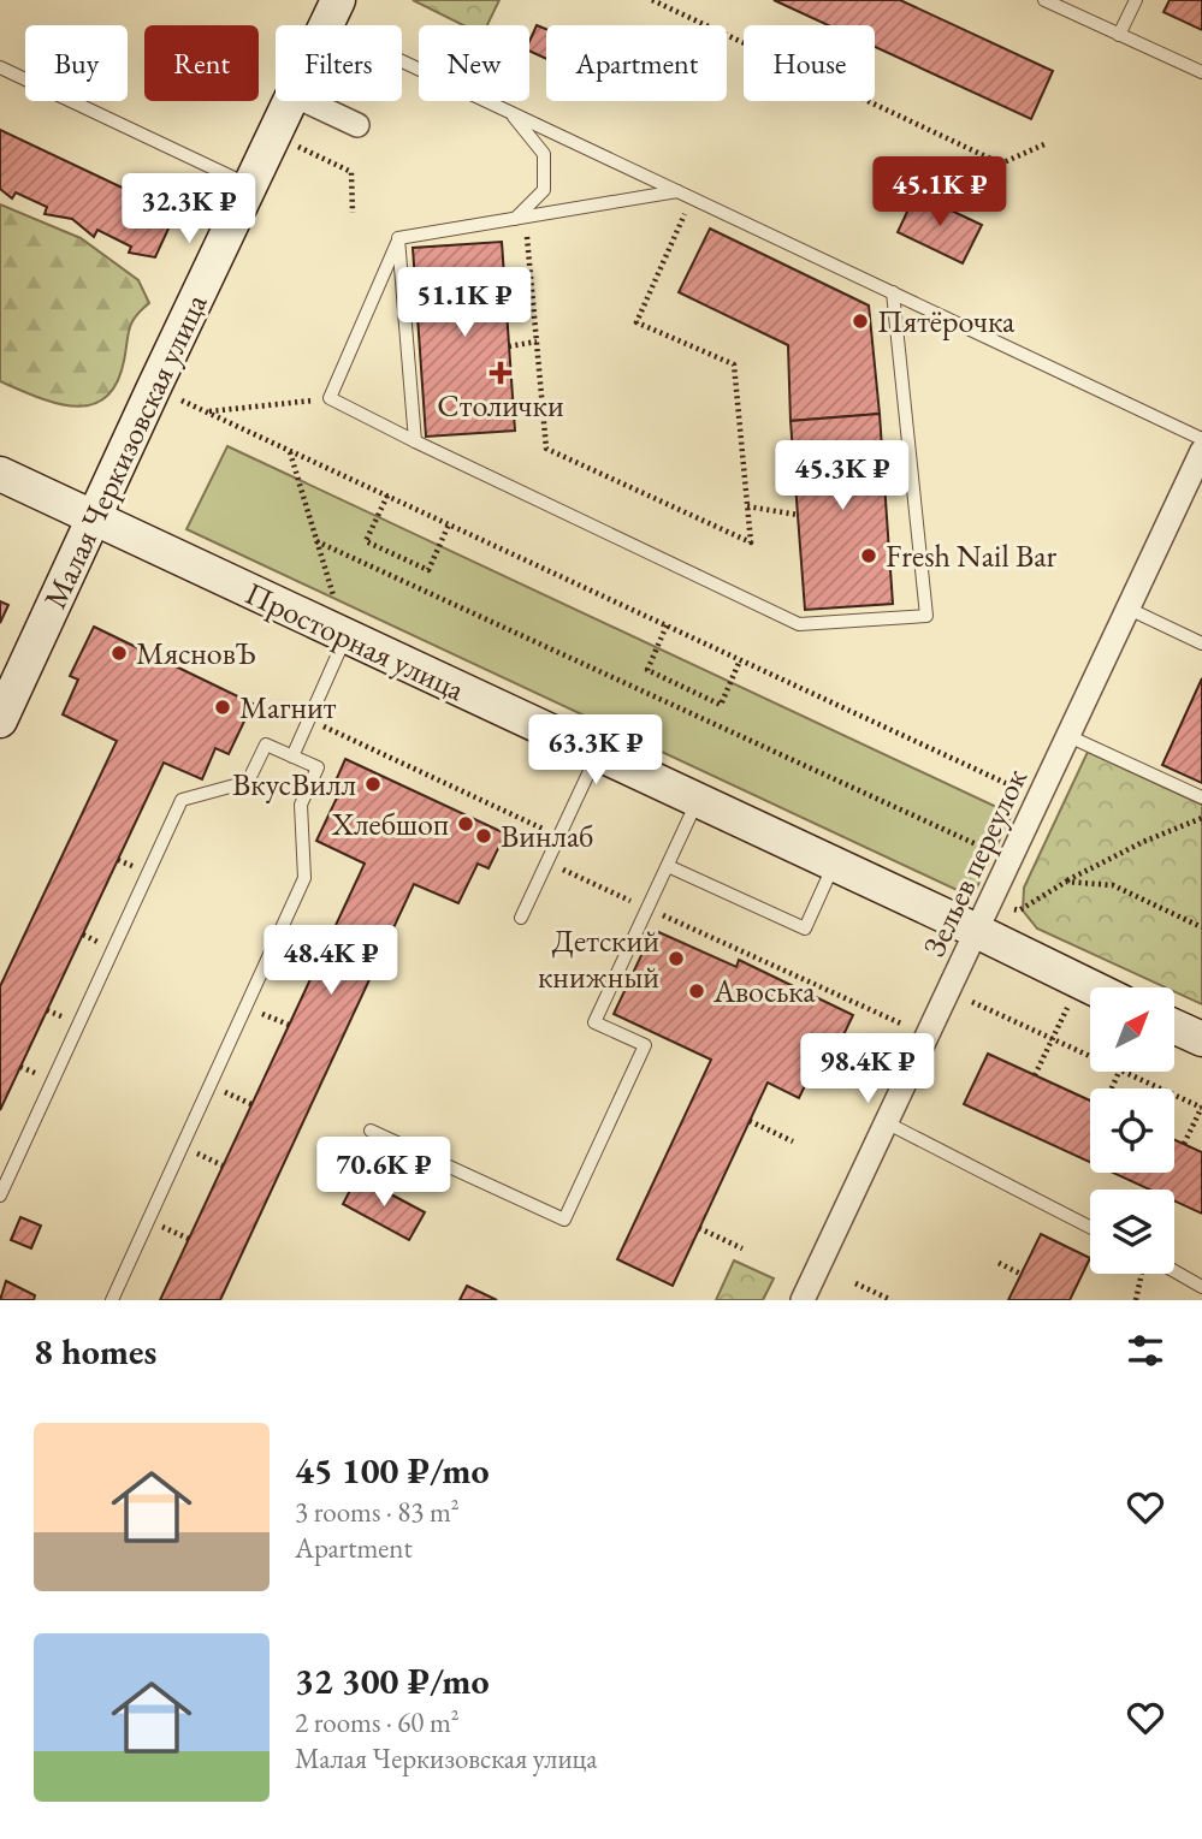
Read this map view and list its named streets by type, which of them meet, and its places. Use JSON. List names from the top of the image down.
{
  "streets": {
    "main road": ["Малая Черкизовская улица", "Просторная улица"],
    "street": ["Зельев переулок"]
  },
  "crossings": [
    ["Малая Черкизовская улица", "Просторная улица"],
    ["Просторная улица", "Зельев переулок"]
  ],
  "places": {
    "other": [
      "Пятёрочка",
      "Fresh Nail Bar",
      "МясновЪ",
      "Магнит",
      "ВкусВилл",
      "Хлебшоп",
      "Винлаб",
      "Детский книжный",
      "Авоська"
    ],
    "health": ["Столички"]
  },
  "north": "top right",
  "page": {
    "chip": [
      "Buy",
      "Rent",
      "Filters",
      "New",
      "Apartment",
      "House"
    ],
    "price": [
      "45.1K ₽",
      "32.3K ₽",
      "51.1K ₽",
      "45.3K ₽",
      "63.3K ₽",
      "48.4K ₽",
      "98.4K ₽",
      "70.6K ₽"
    ],
    "heading": "8 homes",
    "list": [
      {
        "name": "45 100 ₽/mo",
        "note": "3 rooms · 83 m² · Apartment"
      },
      {
        "name": "32 300 ₽/mo",
        "note": "2 rooms · 60 m² · Малая Черкизовская улица"
      }
    ]
  }
}
